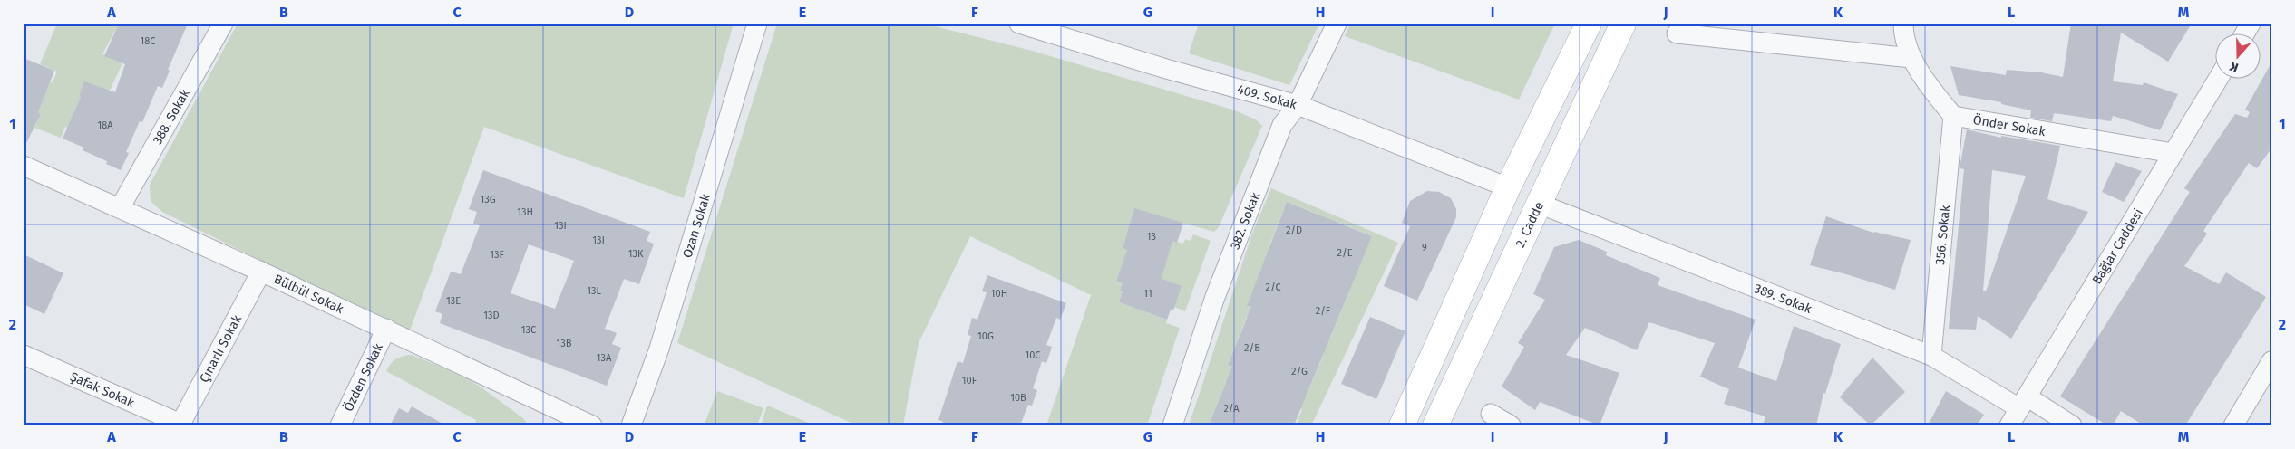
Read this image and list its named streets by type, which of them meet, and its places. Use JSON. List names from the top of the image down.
{
  "streets": {
    "main road": ["2. Cadde"],
    "street": [
      "409. Sokak",
      "388. Sokak",
      "Önder Sokak",
      "382. Sokak",
      "Ozan Sokak",
      "356. Sokak",
      "Bağlar Caddesi",
      "Bülbül Sokak",
      "389. Sokak",
      "Çınarlı Sokak",
      "Özden Sokak",
      "Şafak Sokak"
    ]
  },
  "crossings": [
    ["409. Sokak", "382. Sokak"],
    ["388. Sokak", "Bülbül Sokak"],
    ["Önder Sokak", "356. Sokak"],
    ["Önder Sokak", "Bağlar Caddesi"],
    ["2. Cadde", "389. Sokak"],
    ["356. Sokak", "389. Sokak"],
    ["Bağlar Caddesi", "389. Sokak"],
    ["Bülbül Sokak", "Çınarlı Sokak"],
    ["Bülbül Sokak", "Özden Sokak"],
    ["Çınarlı Sokak", "Şafak Sokak"]
  ],
  "house_numbers": [
    "18C",
    "18A",
    "13G",
    "13H",
    "13I",
    "2/D",
    "13",
    "13J",
    "9",
    "2/E",
    "13K",
    "13F",
    "2/C",
    "13L",
    "10H",
    "11",
    "13E",
    "2/F",
    "13D",
    "13C",
    "10G",
    "13B",
    "2/B",
    "10C",
    "13A",
    "2/G",
    "10F",
    "10B",
    "2/A"
  ],
  "north": "bottom",
  "grid": {
    "columns": [
      "A",
      "B",
      "C",
      "D",
      "E",
      "F",
      "G",
      "H",
      "I",
      "J",
      "K",
      "L",
      "M"
    ],
    "rows": ["1", "2"]
  }
}
